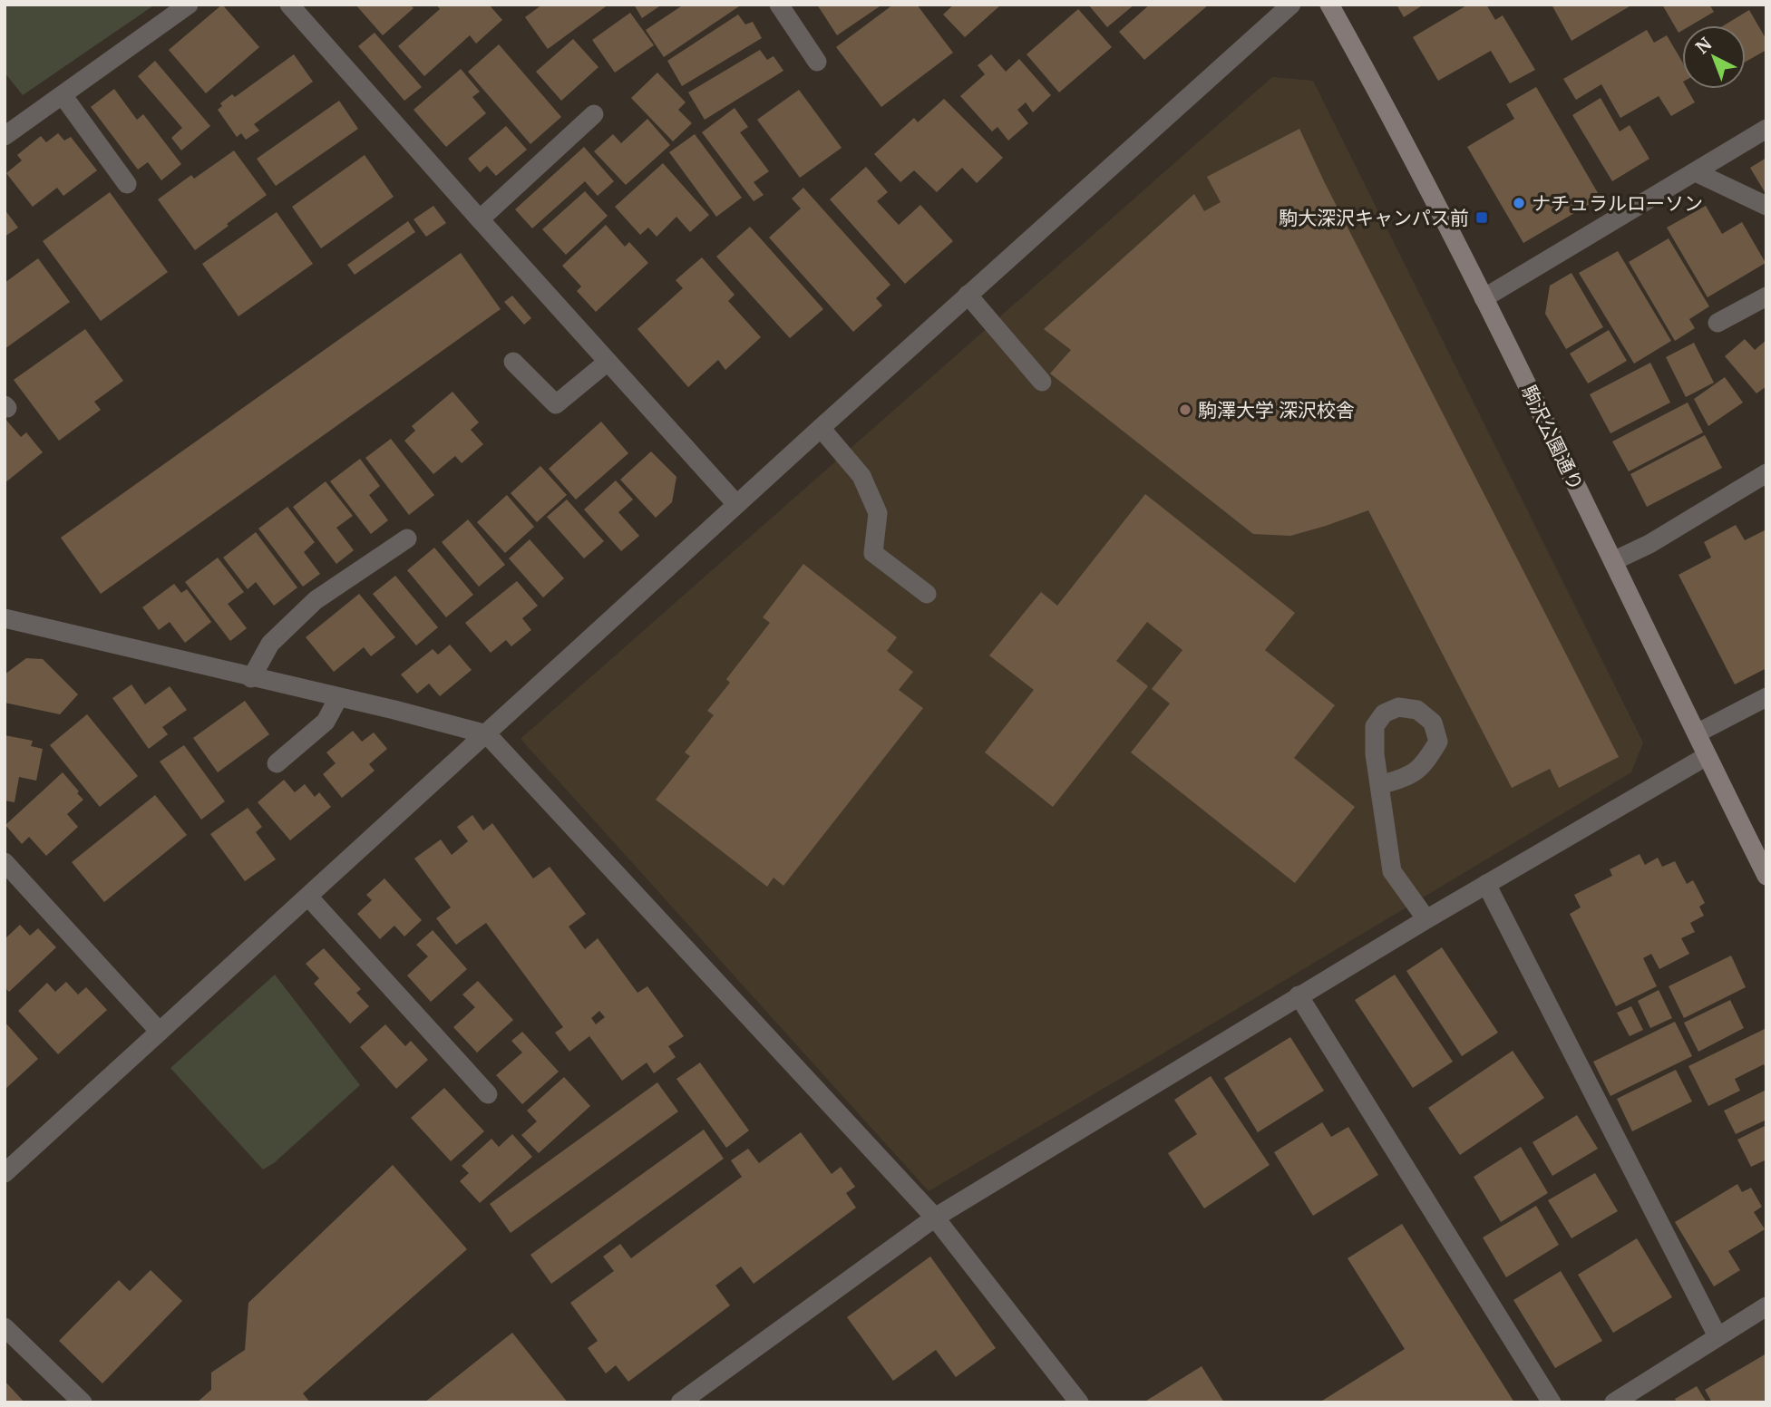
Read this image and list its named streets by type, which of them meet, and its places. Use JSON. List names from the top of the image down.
{
  "streets": {
    "street": ["駒沢公園通り"]
  },
  "places": {
    "other": ["ナチュラルローソン", "駒澤大学 深沢校舎"],
    "transit": ["駒大深沢キャンパス前"]
  },
  "north": "top left"
}
